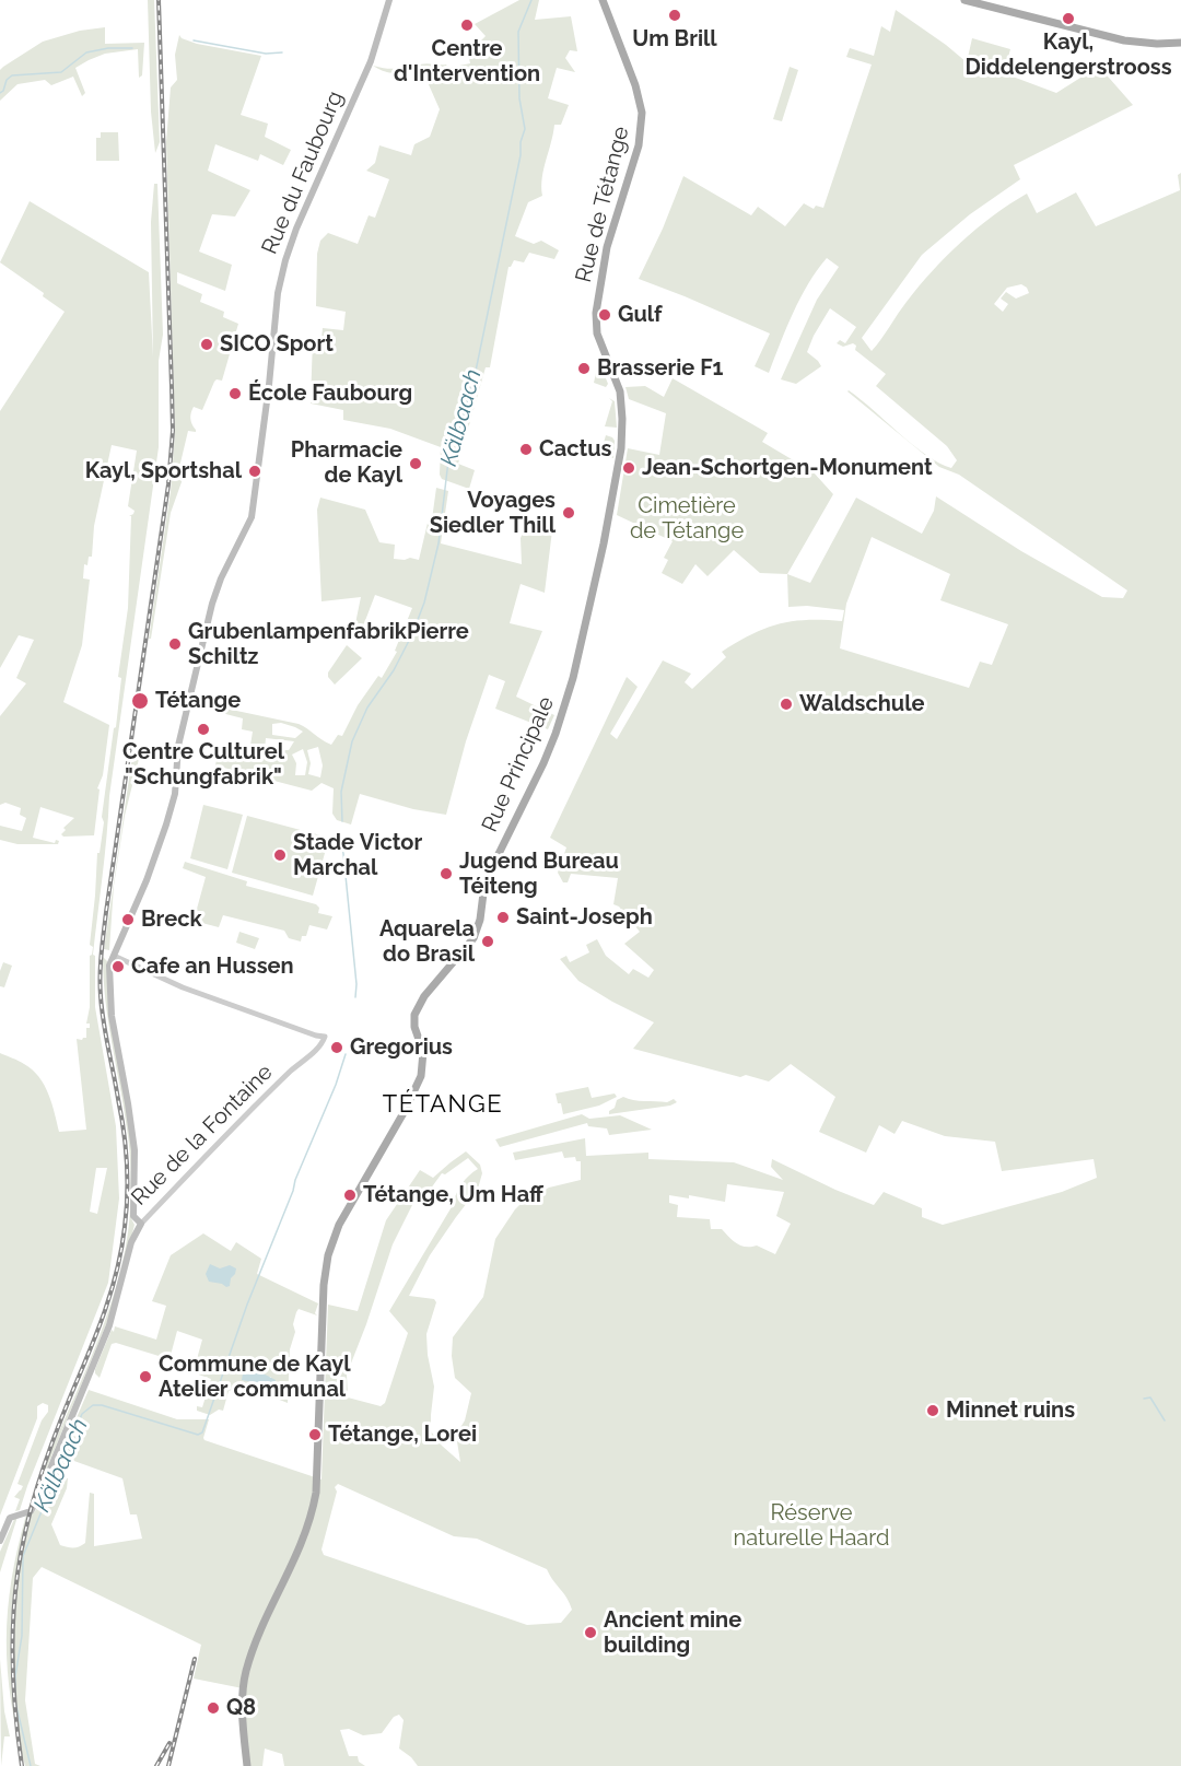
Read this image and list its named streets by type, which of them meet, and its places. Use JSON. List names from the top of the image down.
{
  "streets": {
    "main road": [
      "Rue du Faubourg",
      "Rue de Tétange",
      "Rue Principale",
      "Rue de la Fontaine"
    ]
  },
  "crossings": [
    ["Rue du Faubourg", "Rue de la Fontaine"],
    ["Rue de Tétange", "Rue Principale"]
  ],
  "districts": ["TÉTANGE"],
  "water": ["Kälbaach"],
  "parks": ["Cimetière de Tétange", "Réserve naturelle Haard"],
  "places": [
    "Um Brill",
    "Kayl, Diddelengerstrooss",
    "Centre d'Intervention",
    "Gulf",
    "SICO Sport",
    "Brasserie F1",
    "École Faubourg",
    "Cactus",
    "Pharmacie de Kayl",
    "Jean-Schortgen-Monument",
    "Kayl, Sportshal",
    "Voyages Siedler Thill",
    "GrubenlampenfabrikPierre Schiltz",
    "Tétange",
    "Waldschule",
    "Centre Culturel \"Schungfabrik\"",
    "Stade Victor Marchal",
    "Jugend Bureau Téiteng",
    "Saint-Joseph",
    "Breck",
    "Aquarela do Brasil",
    "Cafe an Hussen",
    "Gregorius",
    "Tétange, Um Haff",
    "Commune de Kayl Atelier communal",
    "Minnet ruins",
    "Tétange, Lorei",
    "Ancient mine building",
    "Q8"
  ]
}
